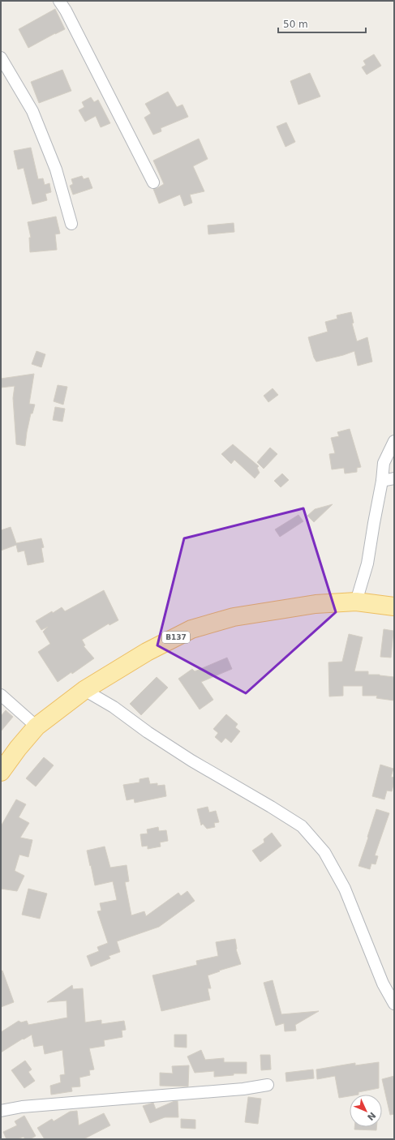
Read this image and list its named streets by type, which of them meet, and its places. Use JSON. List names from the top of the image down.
{
  "streets": {
    "main road": ["B137"]
  },
  "scale_bar": "50 m",
  "north": "bottom right"
}
